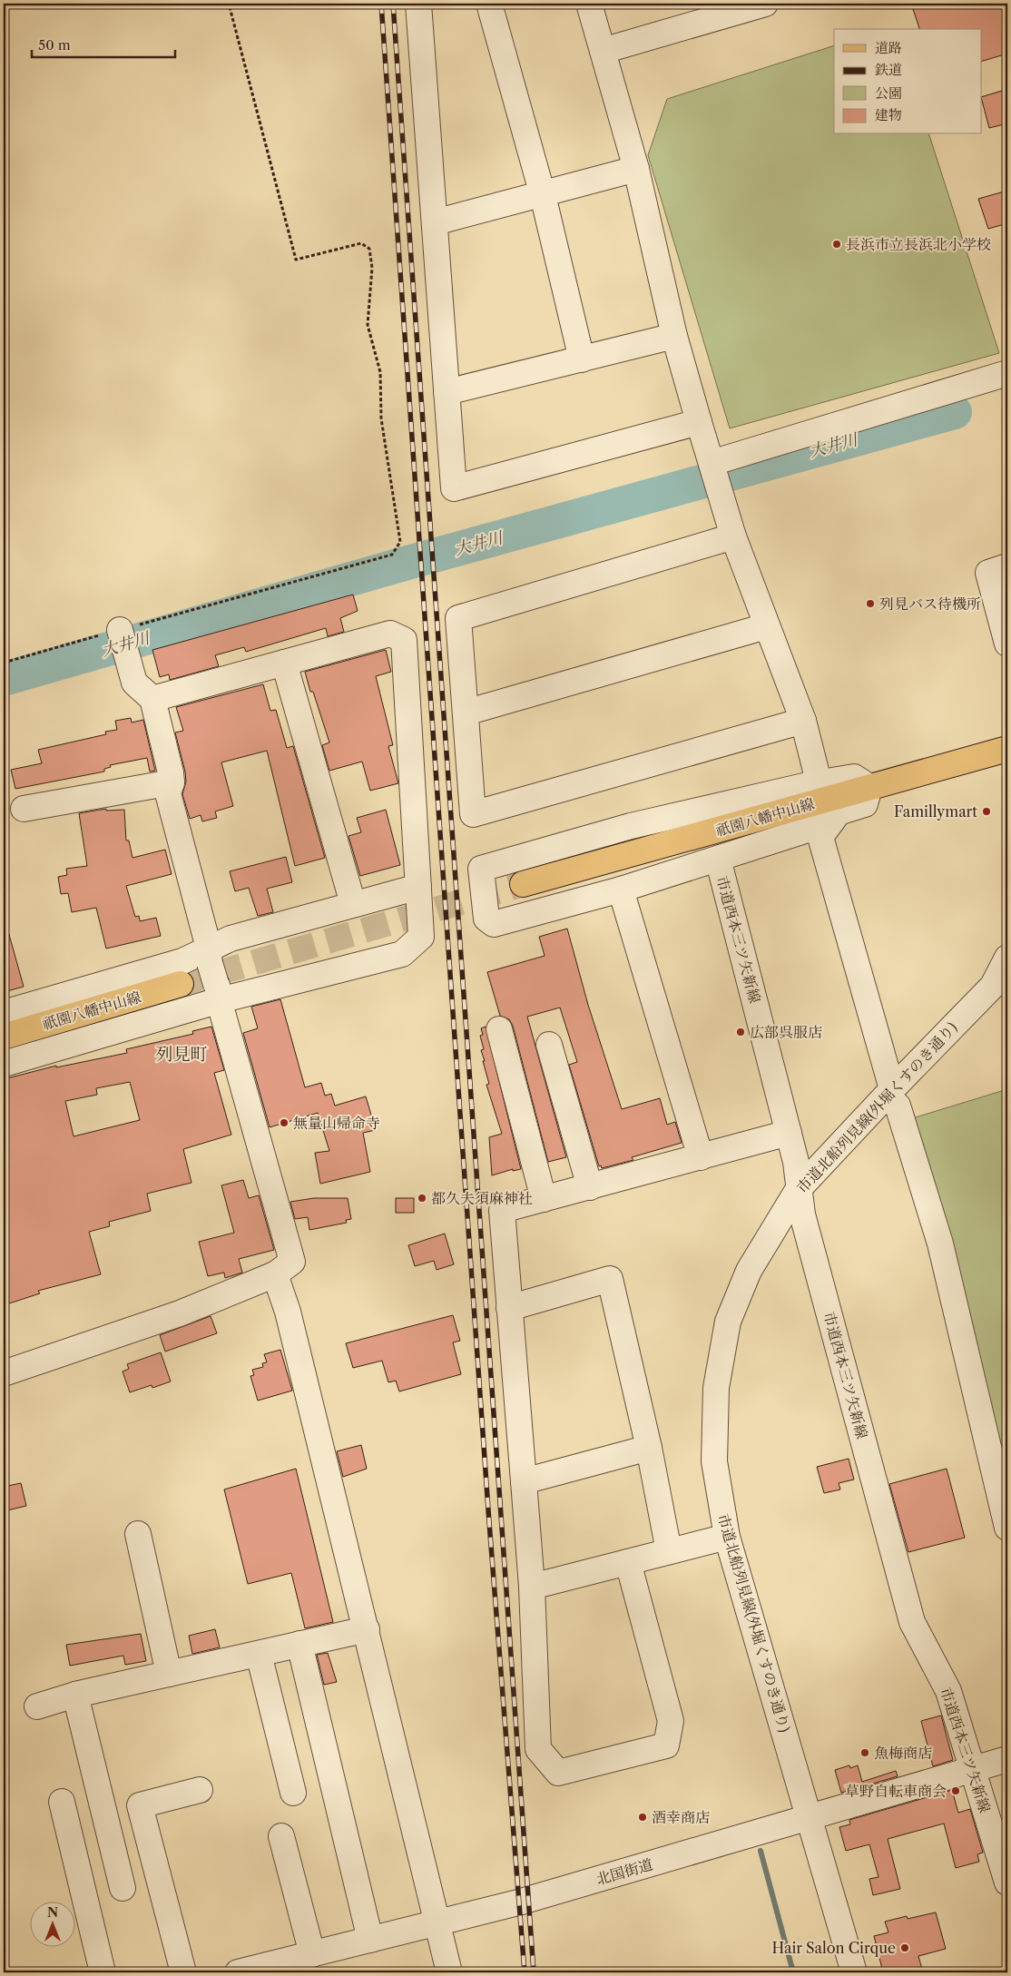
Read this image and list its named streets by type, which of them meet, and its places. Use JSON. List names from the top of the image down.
{
  "streets": {
    "main road": ["祇園八幡中山線"],
    "street": ["市道西本三ツ矢新線", "市道北船列見線(外堀くすのき通り)", "北国街道"]
  },
  "crossings": [
    ["市道西本三ツ矢新線", "市道北船列見線(外堀くすのき通り)"],
    ["市道西本三ツ矢新線", "北国街道"],
    ["市道北船列見線(外堀くすのき通り)", "北国街道"]
  ],
  "districts": ["列見町"],
  "water": ["大井川"],
  "places": [
    "長浜市立長浜北小学校",
    "列見バス待機所",
    "Famillymart",
    "広部呉服店",
    "無量山帰命寺",
    "都久夫須麻神社",
    "魚梅商店",
    "草野自転車商会",
    "酒幸商店",
    "Hair Salon Cirque"
  ],
  "legend": [
    "道路",
    "鉄道",
    "公園",
    "建物"
  ],
  "scale_bar": "50 m",
  "north": "top"
}
